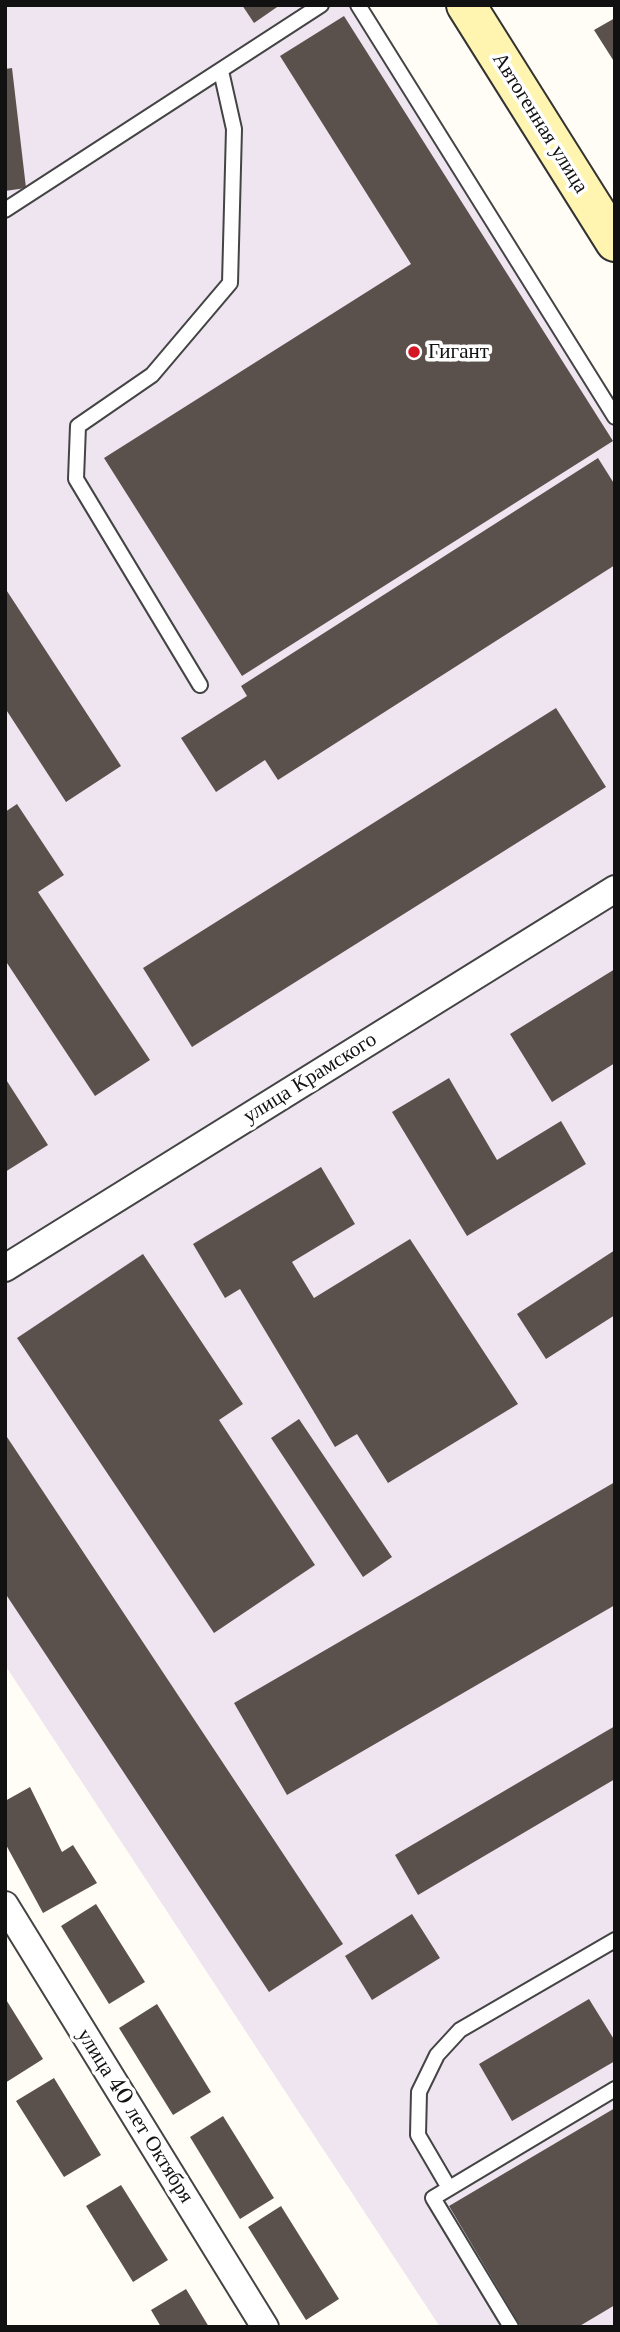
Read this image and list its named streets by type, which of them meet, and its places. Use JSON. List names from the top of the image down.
{
  "streets": {
    "street": ["Автогенная улица", "улица Крамского", "улица 40 лет Октября"]
  },
  "places": ["Гигант"]
}
